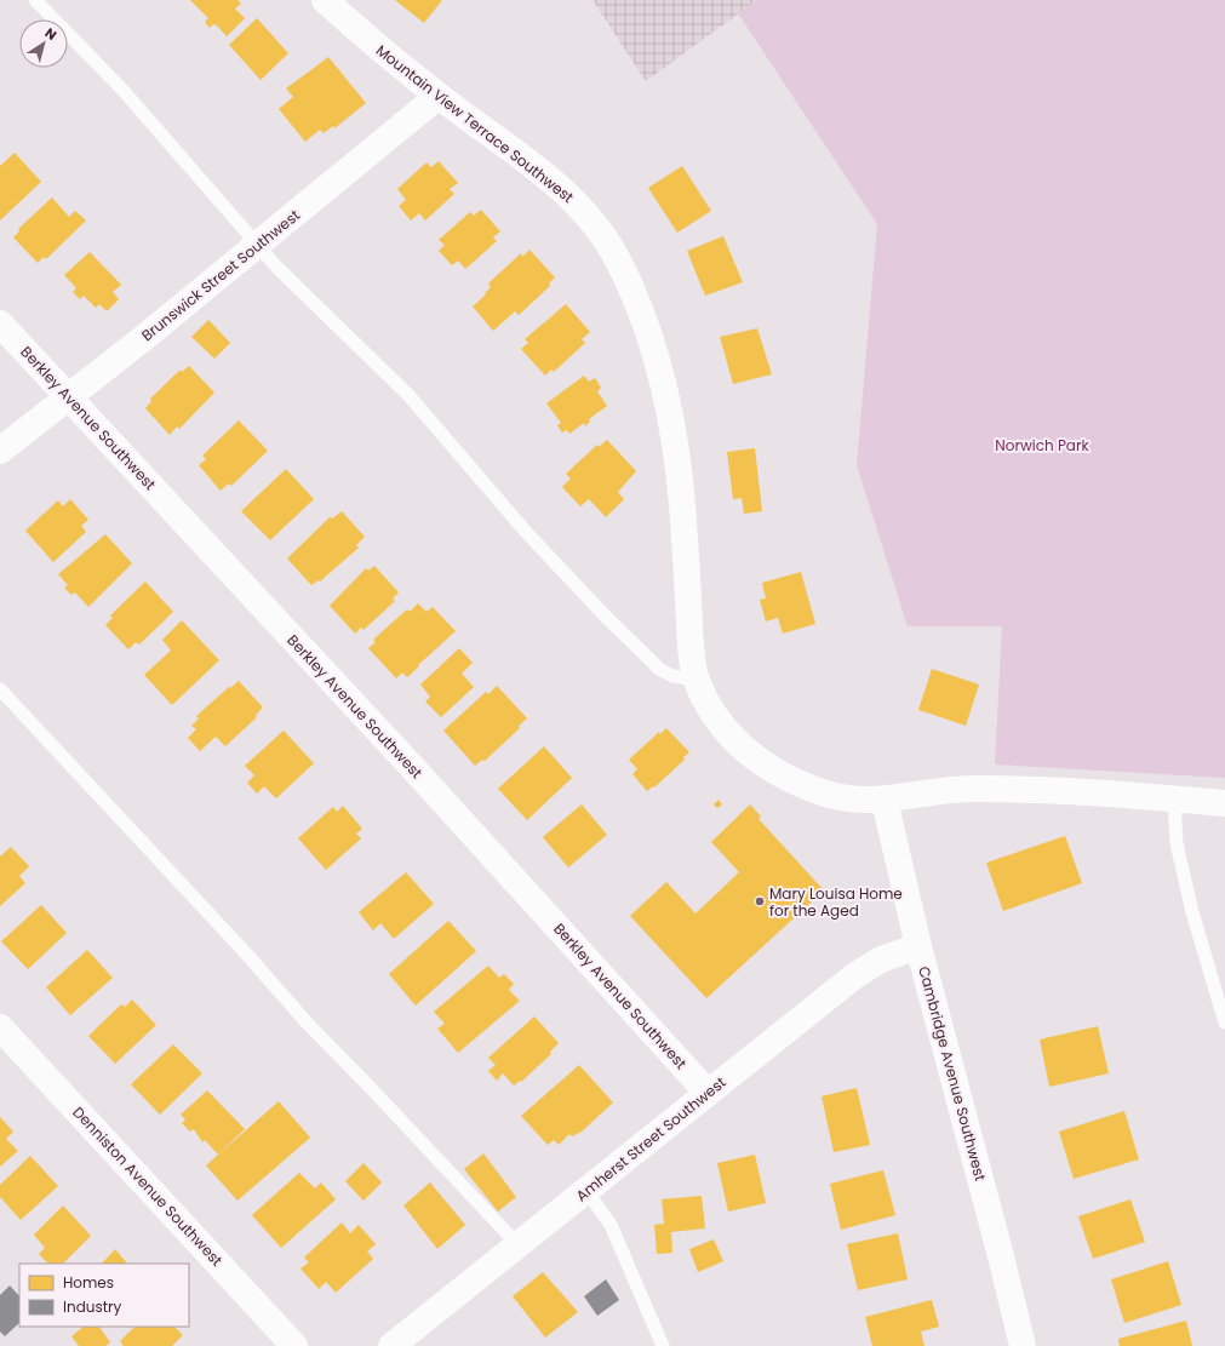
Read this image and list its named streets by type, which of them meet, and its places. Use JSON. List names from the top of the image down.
{
  "streets": {
    "street": [
      "Mountain View Terrace Southwest",
      "Brunswick Street Southwest",
      "Berkley Avenue Southwest",
      "Cambridge Avenue Southwest",
      "Amherst Street Southwest",
      "Denniston Avenue Southwest"
    ]
  },
  "crossings": [
    ["Mountain View Terrace Southwest", "Brunswick Street Southwest"],
    ["Mountain View Terrace Southwest", "Cambridge Avenue Southwest"],
    ["Brunswick Street Southwest", "Berkley Avenue Southwest"],
    ["Berkley Avenue Southwest", "Amherst Street Southwest"],
    ["Cambridge Avenue Southwest", "Amherst Street Southwest"]
  ],
  "parks": ["Norwich Park"],
  "places": ["Mary Louisa Home for the Aged"],
  "legend": ["Homes", "Industry"],
  "north": "top right"
}
